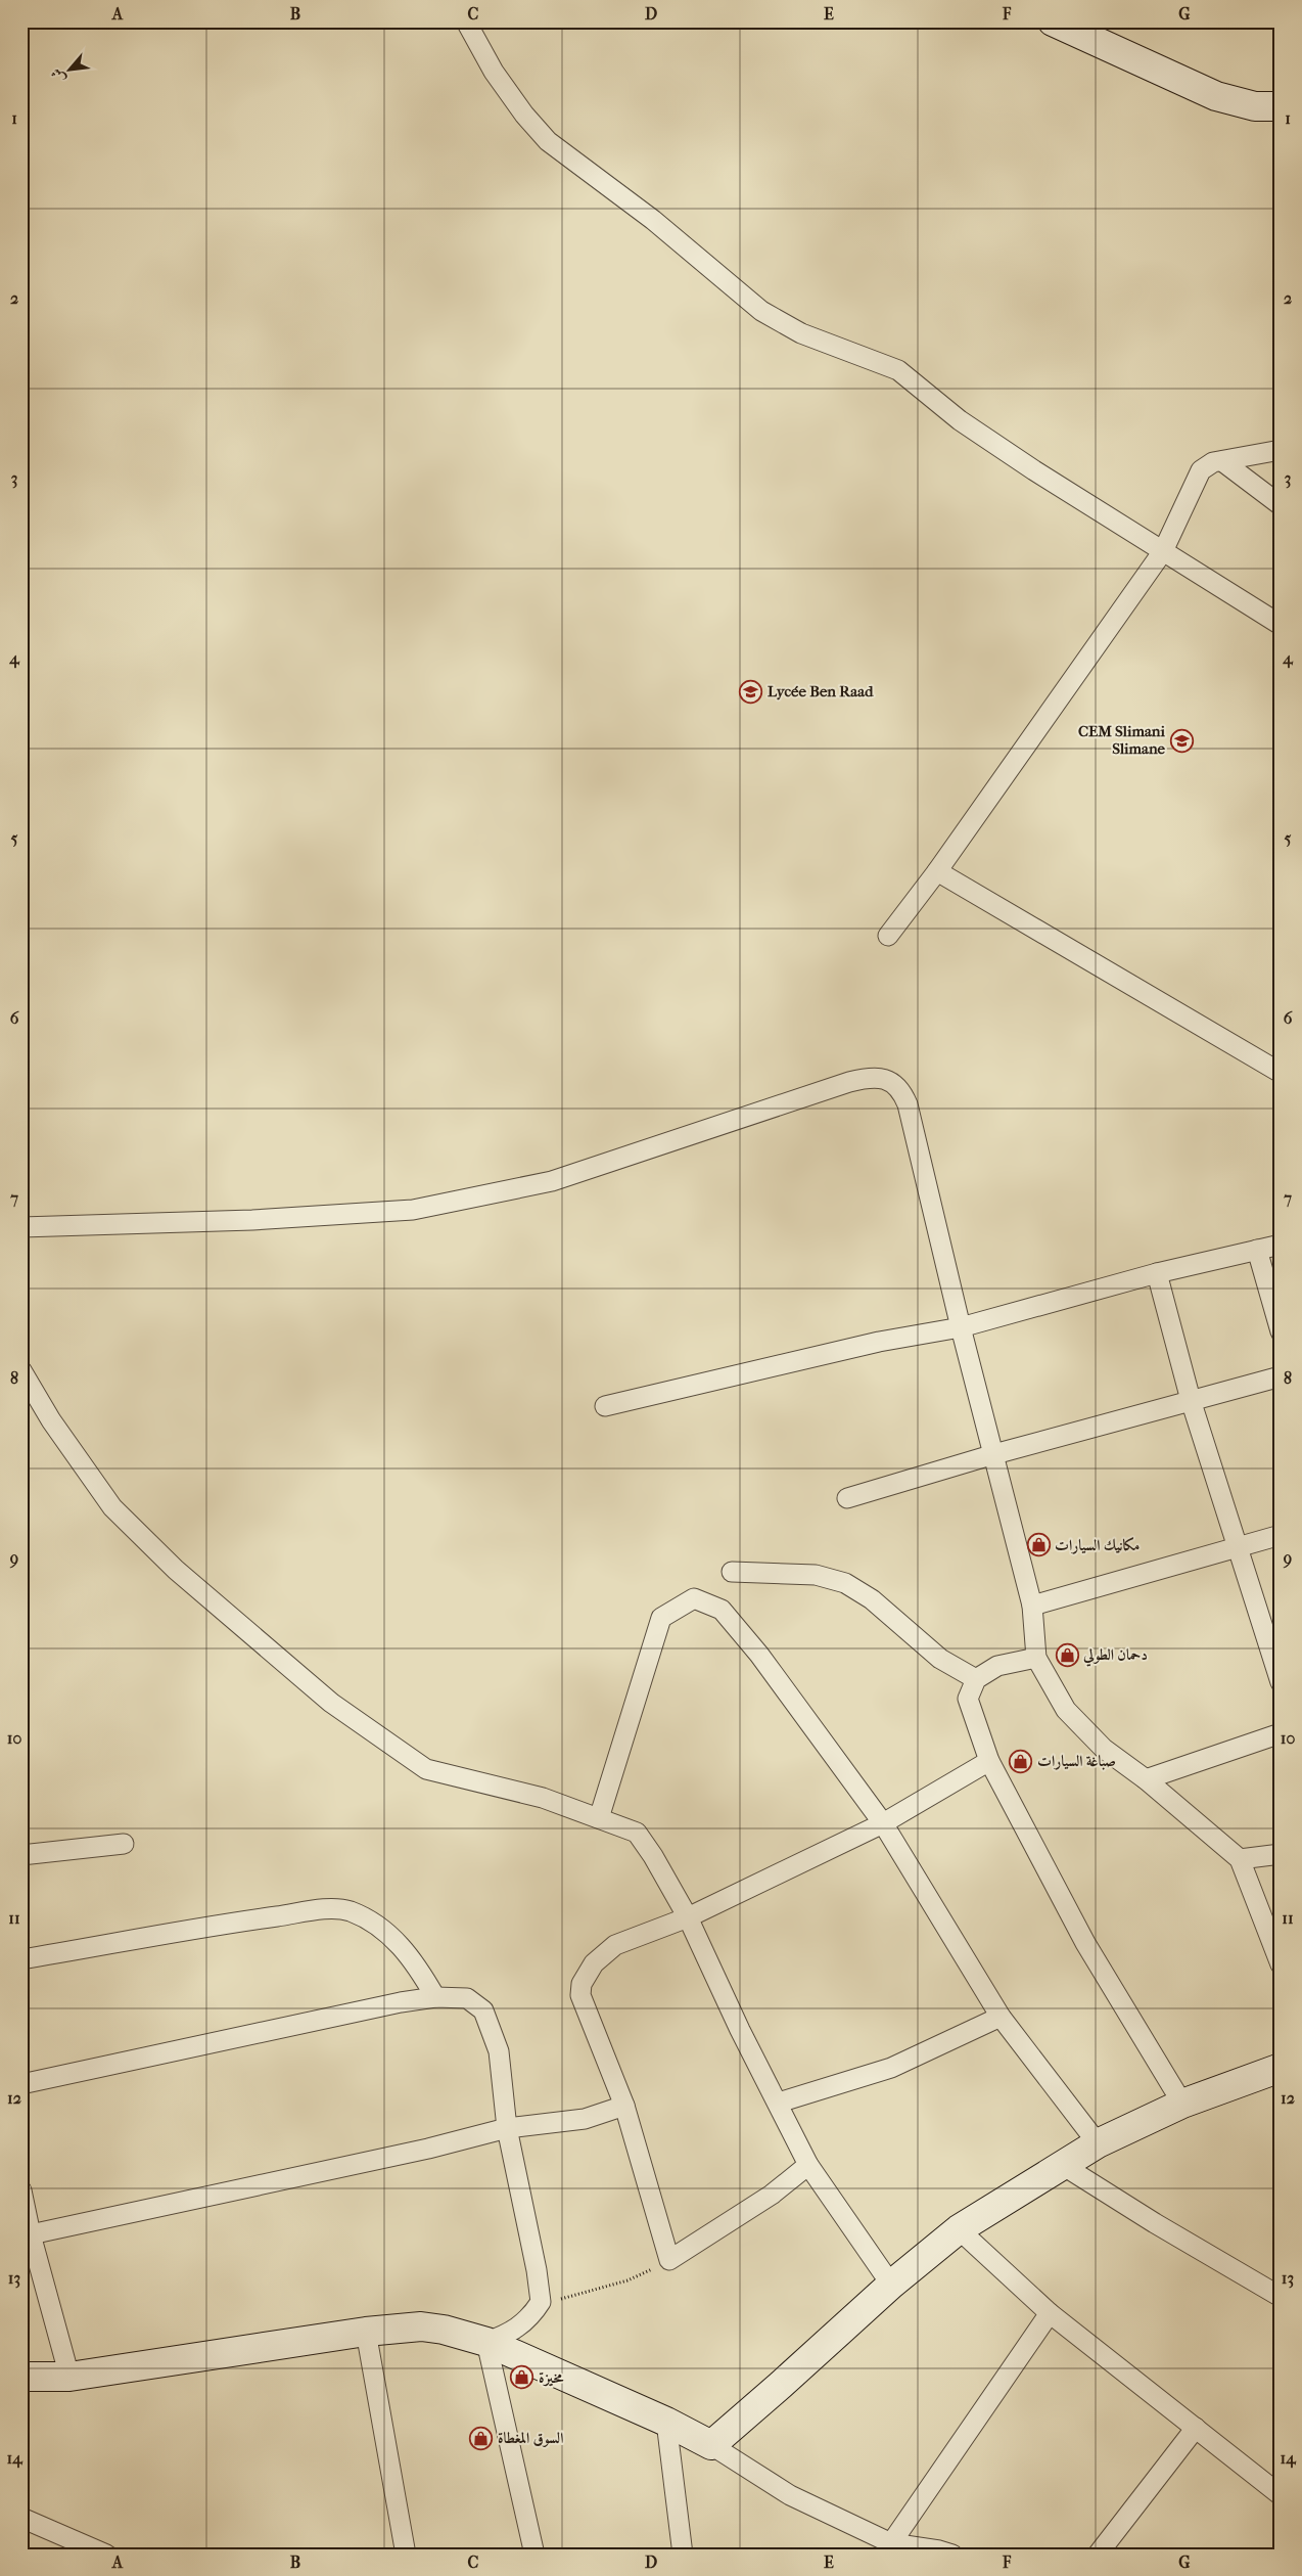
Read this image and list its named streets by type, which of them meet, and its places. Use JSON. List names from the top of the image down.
{
  "places": {
    "school or university": ["Lycée Ben Raad", "CEM Slimani Slimane"],
    "shop": [
      "مكانيك السيارات",
      "دحمان الطولي",
      "صباغة السيارات",
      "مخيزة",
      "السوق المغطاة"
    ]
  },
  "north": "bottom left",
  "grid": {
    "columns": [
      "A",
      "B",
      "C",
      "D",
      "E",
      "F",
      "G"
    ],
    "rows": [
      "1",
      "2",
      "3",
      "4",
      "5",
      "6",
      "7",
      "8",
      "9",
      "10",
      "11",
      "12",
      "13",
      "14"
    ]
  }
}
